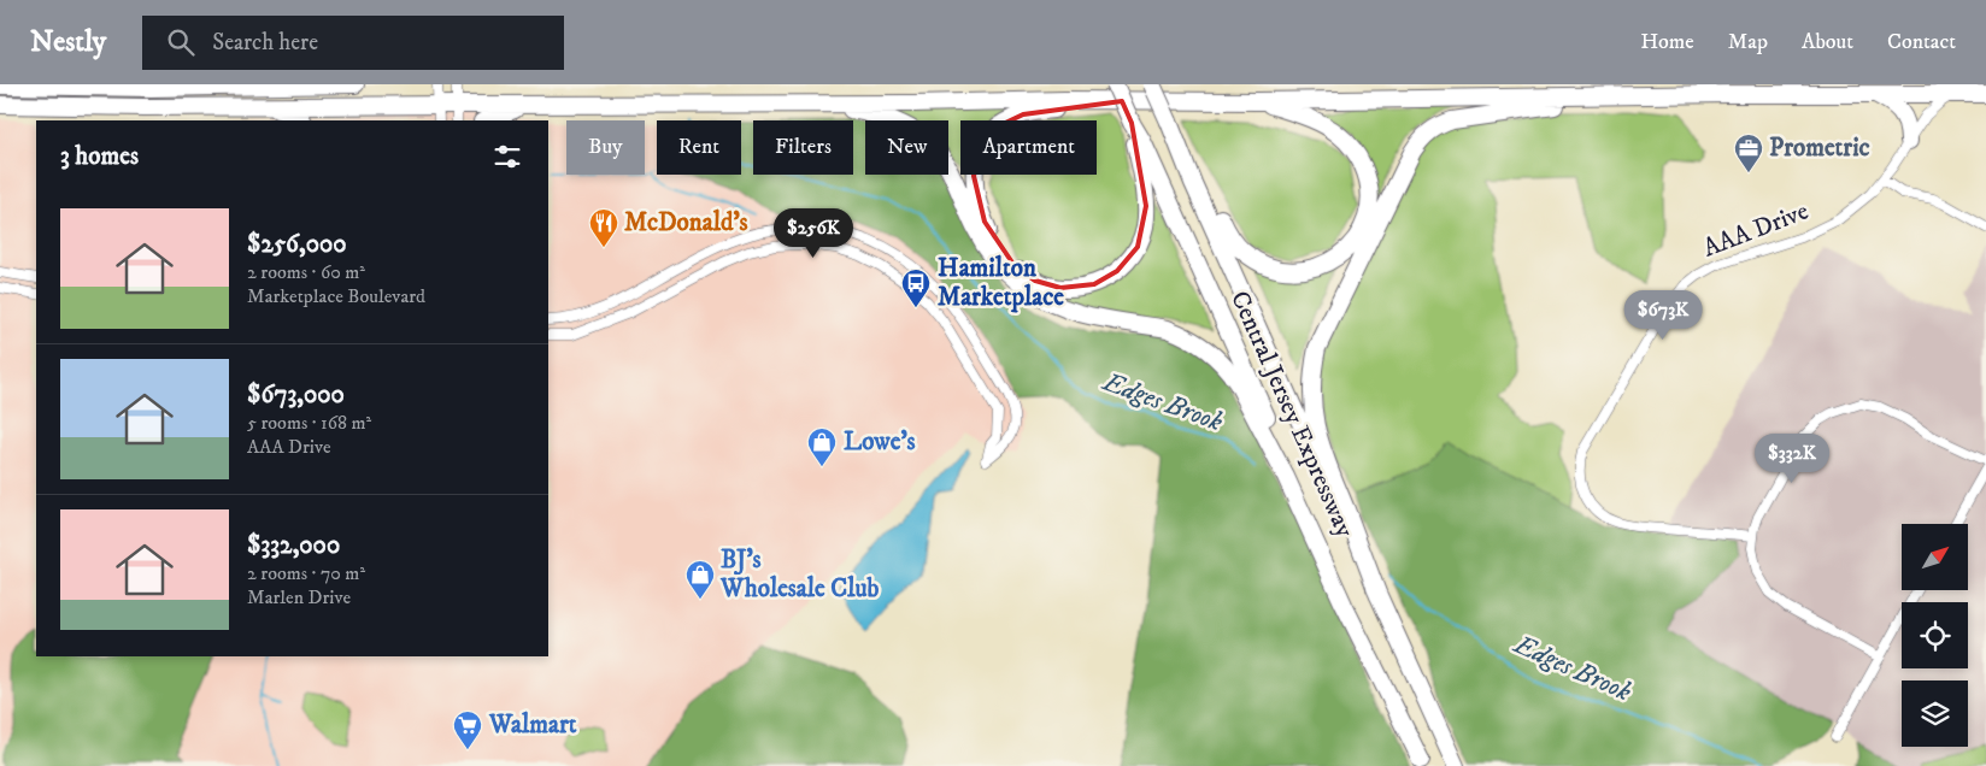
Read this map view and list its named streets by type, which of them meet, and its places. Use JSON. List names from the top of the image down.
{
  "streets": {
    "highway": ["Central Jersey Expressway"],
    "street": ["AAA Drive"]
  },
  "water": ["Edges Brook"],
  "places": {
    "office": ["Prometric"],
    "restaurant": ["McDonald's"],
    "bus stop": ["Hamilton Marketplace"],
    "shop": ["Lowe's", "BJ's Wholesale Club"],
    "supermarket": ["Walmart"]
  },
  "north": "top right",
  "page": {
    "header": "Nestly",
    "search": "Search here",
    "nav": [
      "Home",
      "Map",
      "About",
      "Contact"
    ],
    "chip": [
      "Buy",
      "Rent",
      "Filters",
      "New",
      "Apartment"
    ],
    "heading": "3 homes",
    "list": [
      {
        "name": "$256,000",
        "note": "2 rooms · 60 m² · Marketplace Boulevard"
      },
      {
        "name": "$673,000",
        "note": "5 rooms · 168 m² · AAA Drive"
      },
      {
        "name": "$332,000",
        "note": "2 rooms · 70 m² · Marlen Drive"
      }
    ],
    "price": ["$256K", "$673K", "$332K"]
  }
}
